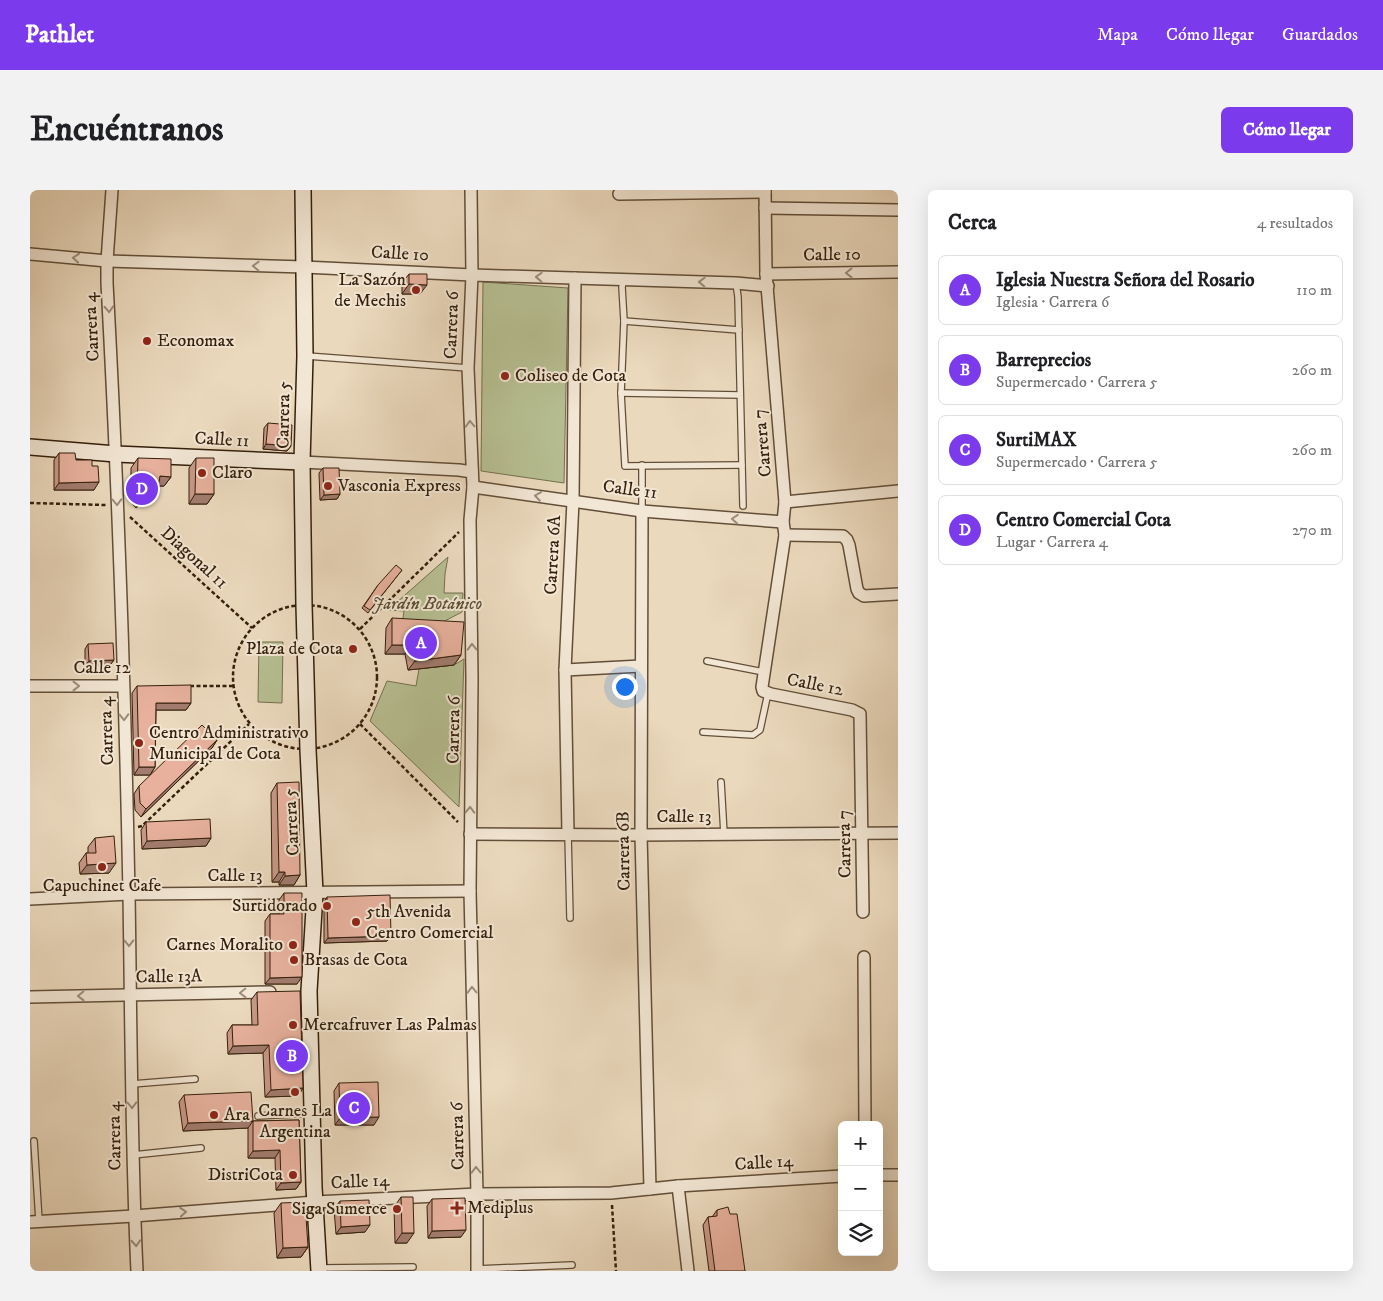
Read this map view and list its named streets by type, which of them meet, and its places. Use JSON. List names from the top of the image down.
{
  "streets": {
    "main road": ["Carrera 5", "Calle 11"],
    "street": [
      "Calle 10",
      "Carrera 6",
      "Carrera 4",
      "Carrera 7",
      "Carrera 6A",
      "Calle 12",
      "Calle 13",
      "Carrera 6B",
      "Calle 13A",
      "Calle 14"
    ],
    "path": ["Diagonal 11"]
  },
  "crossings": [
    ["Calle 10", "Carrera 6"],
    ["Calle 10", "Carrera 4"],
    ["Calle 10", "Carrera 5"],
    ["Calle 10", "Carrera 7"],
    ["Calle 10", "Carrera 6A"],
    ["Carrera 6", "Calle 11"],
    ["Carrera 6", "Calle 13"],
    ["Carrera 6", "Calle 14"],
    ["Carrera 4", "Calle 11"],
    ["Carrera 4", "Diagonal 11"],
    ["Carrera 4", "Calle 12"],
    ["Carrera 4", "Calle 13"],
    ["Carrera 4", "Calle 13A"],
    ["Carrera 4", "Calle 14"],
    ["Carrera 5", "Calle 11"],
    ["Carrera 5", "Calle 13"],
    ["Carrera 5", "Calle 14"],
    ["Calle 11", "Carrera 7"],
    ["Calle 11", "Carrera 6A"],
    ["Calle 11", "Carrera 6B"],
    ["Carrera 7", "Calle 12"],
    ["Carrera 7", "Calle 13"],
    ["Carrera 6A", "Calle 13"],
    ["Calle 13", "Carrera 6B"],
    ["Carrera 6B", "Calle 14"]
  ],
  "one_way": [
    "Carrera 6",
    "Carrera 4",
    "Calle 12",
    "Calle 13A"
  ],
  "parks": ["Jardín Botánico"],
  "places": {
    "other": [
      "La Sazón de Mechis",
      "Economax",
      "Coliseo de Cota",
      "Claro",
      "Vasconia Express",
      "Plaza de Cota",
      "Centro Administrativo Municipal de Cota",
      "Capuchinet Cafe",
      "Surtidorado",
      "5th Avenida Centro Comercial",
      "Carnes Moralito",
      "Brasas de Cota",
      "Mercafruver Las Palmas",
      "Carnes La Argentina",
      "Ara",
      "DistriCota",
      "Siga Sumerce"
    ],
    "health": ["Mediplus"]
  },
  "page": {
    "header": "Pathlet",
    "nav": ["Mapa", "Cómo llegar", "Guardados"],
    "buttons": "Cómo llegar",
    "title": "Encuéntranos",
    "heading": ["Cerca", "4 resultados"],
    "list": [
      {
        "mark": "A",
        "name": "Iglesia Nuestra Señora del Rosario",
        "note": "Iglesia · Carrera 6",
        "value": "110 m"
      },
      {
        "mark": "B",
        "name": "Barreprecios",
        "note": "Supermercado · Carrera 5",
        "value": "260 m"
      },
      {
        "mark": "C",
        "name": "SurtiMAX",
        "note": "Supermercado · Carrera 5",
        "value": "260 m"
      },
      {
        "mark": "D",
        "name": "Centro Comercial Cota",
        "note": "Lugar · Carrera 4",
        "value": "270 m"
      }
    ],
    "pins": [
      "D",
      "A",
      "B",
      "C"
    ],
    "map_buttons": ["+", "−"]
  }
}
